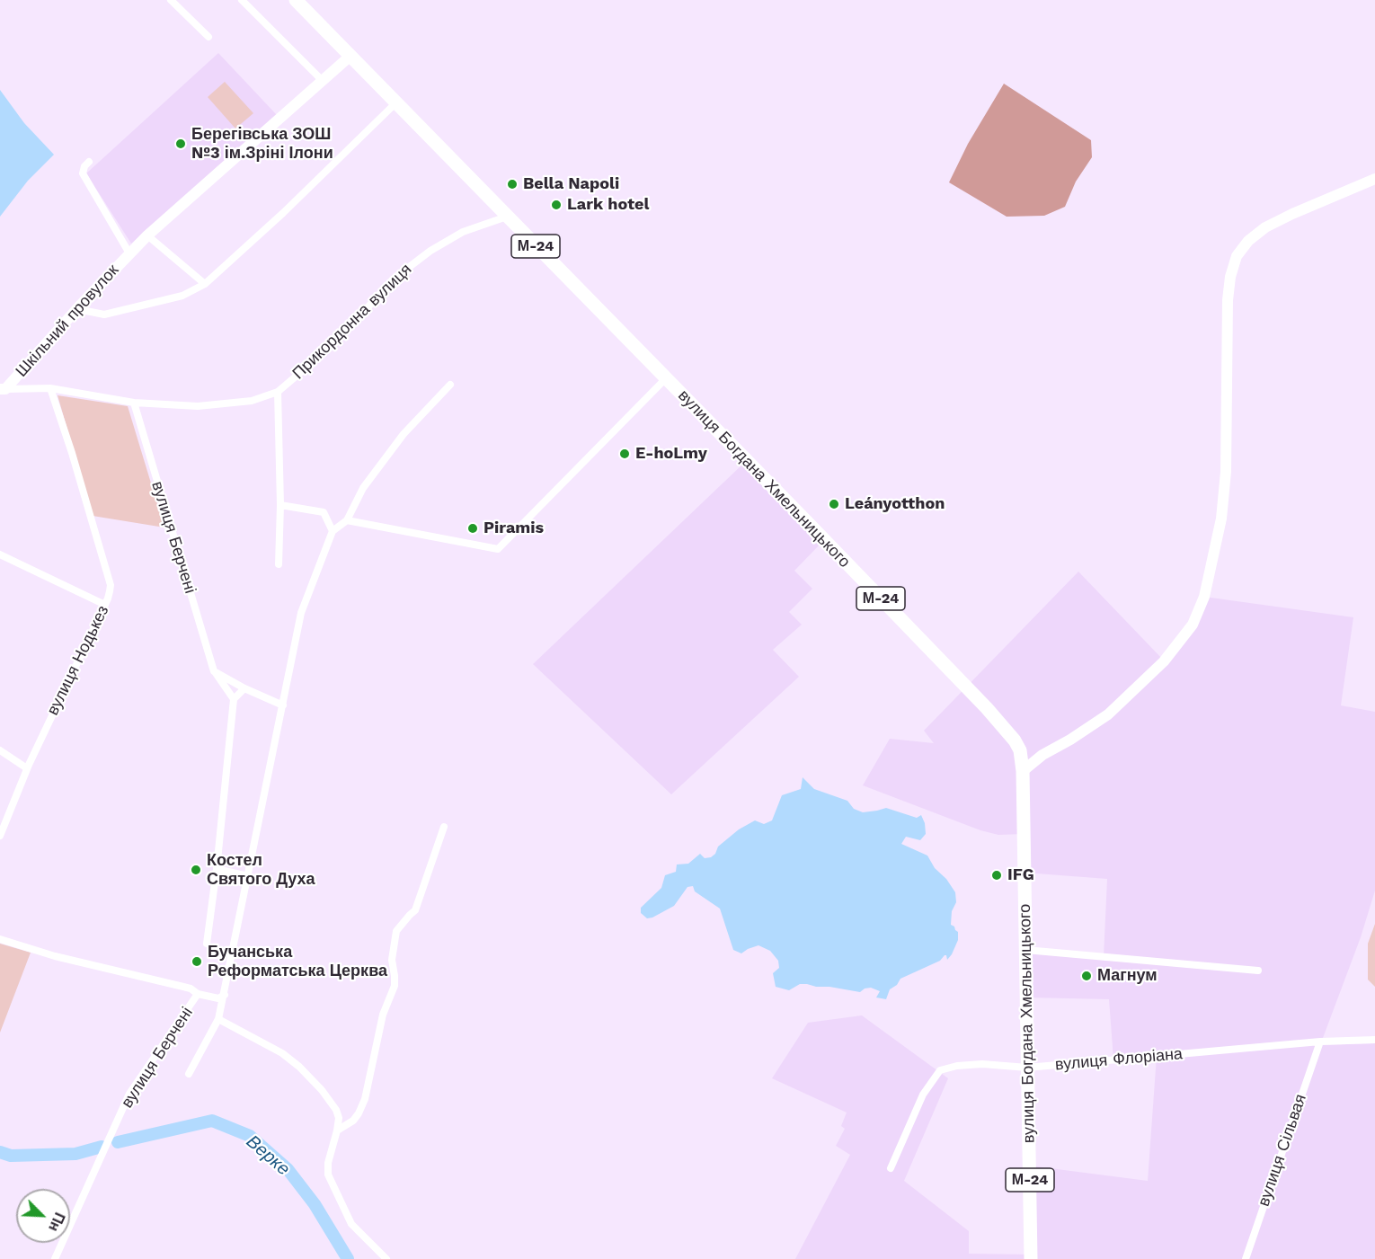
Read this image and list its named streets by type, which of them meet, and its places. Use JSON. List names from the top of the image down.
{
  "streets": {
    "highway": ["М-24", "вулиця Богдана Хмельницького"],
    "street": [
      "Шкільний провулок",
      "Прикордонна вулиця",
      "вулиця Берчені",
      "вулиця Нодькез",
      "вулиця Флоріана",
      "вулиця Сільвая"
    ]
  },
  "crossings": [
    ["М-24", "Шкільний провулок"],
    ["М-24", "вулиця Богдана Хмельницького"],
    ["Шкільний провулок", "Прикордонна вулиця"],
    ["Шкільний провулок", "вулиця Богдана Хмельницького"],
    ["Прикордонна вулиця", "вулиця Богдана Хмельницького"],
    ["Прикордонна вулиця", "вулиця Берчені"],
    ["Прикордонна вулиця", "вулиця Нодькез"],
    ["вулиця Богдана Хмельницького", "вулиця Флоріана"],
    ["вулиця Флоріана", "вулиця Сільвая"]
  ],
  "water": ["Верке"],
  "places": [
    "Берегівська ЗОШ №3 ім.Зріні Ілони",
    "Bella Napoli",
    "Lark hotel",
    "E-hoLmy",
    "Leányotthon",
    "Piramis",
    "Костел Святого Духа",
    "IFG",
    "Бучанська Реформатська Церква",
    "Магнум"
  ],
  "north": "bottom right"
}
